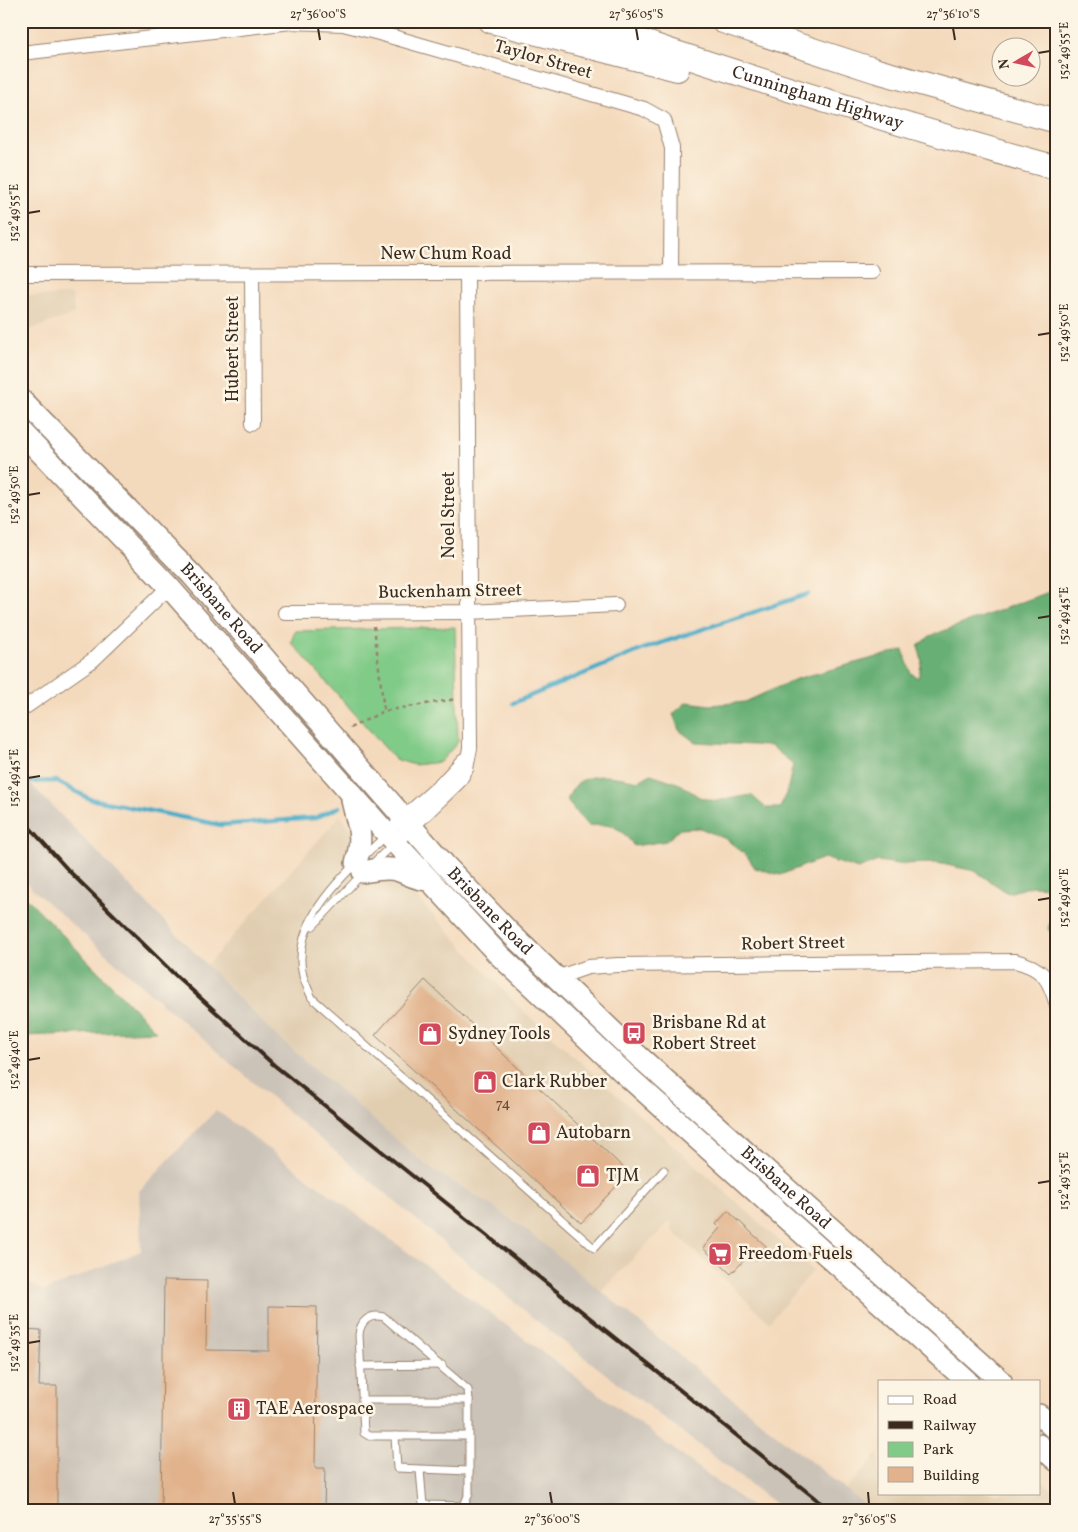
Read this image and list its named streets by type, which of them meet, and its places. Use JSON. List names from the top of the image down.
{
  "streets": {
    "highway": ["Cunningham Highway"],
    "main road": ["Brisbane Road"],
    "street": [
      "Taylor Street",
      "New Chum Road",
      "Hubert Street",
      "Noel Street",
      "Buckenham Street",
      "Robert Street"
    ]
  },
  "crossings": [
    ["Taylor Street", "New Chum Road"],
    ["New Chum Road", "Hubert Street"],
    ["New Chum Road", "Noel Street"],
    ["Noel Street", "Buckenham Street"],
    ["Noel Street", "Brisbane Road"],
    ["Brisbane Road", "Robert Street"]
  ],
  "places": {
    "bus stop": ["Brisbane Rd at Robert Street"],
    "shop": [
      "Sydney Tools",
      "Clark Rubber",
      "Autobarn",
      "TJM"
    ],
    "supermarket": ["Freedom Fuels"],
    "building": ["TAE Aerospace"]
  },
  "house_numbers": ["74"],
  "legend": [
    "Road",
    "Railway",
    "Park",
    "Building"
  ],
  "north": "left",
  "coordinates": [
    "27°36'00\"S",
    "27°36'05\"S",
    "27°36'10\"S",
    "152°49'55\"E",
    "152°49'50\"E",
    "152°49'45\"E",
    "152°49'40\"E",
    "152°49'35\"E",
    "27°35'55\"S"
  ]
}
